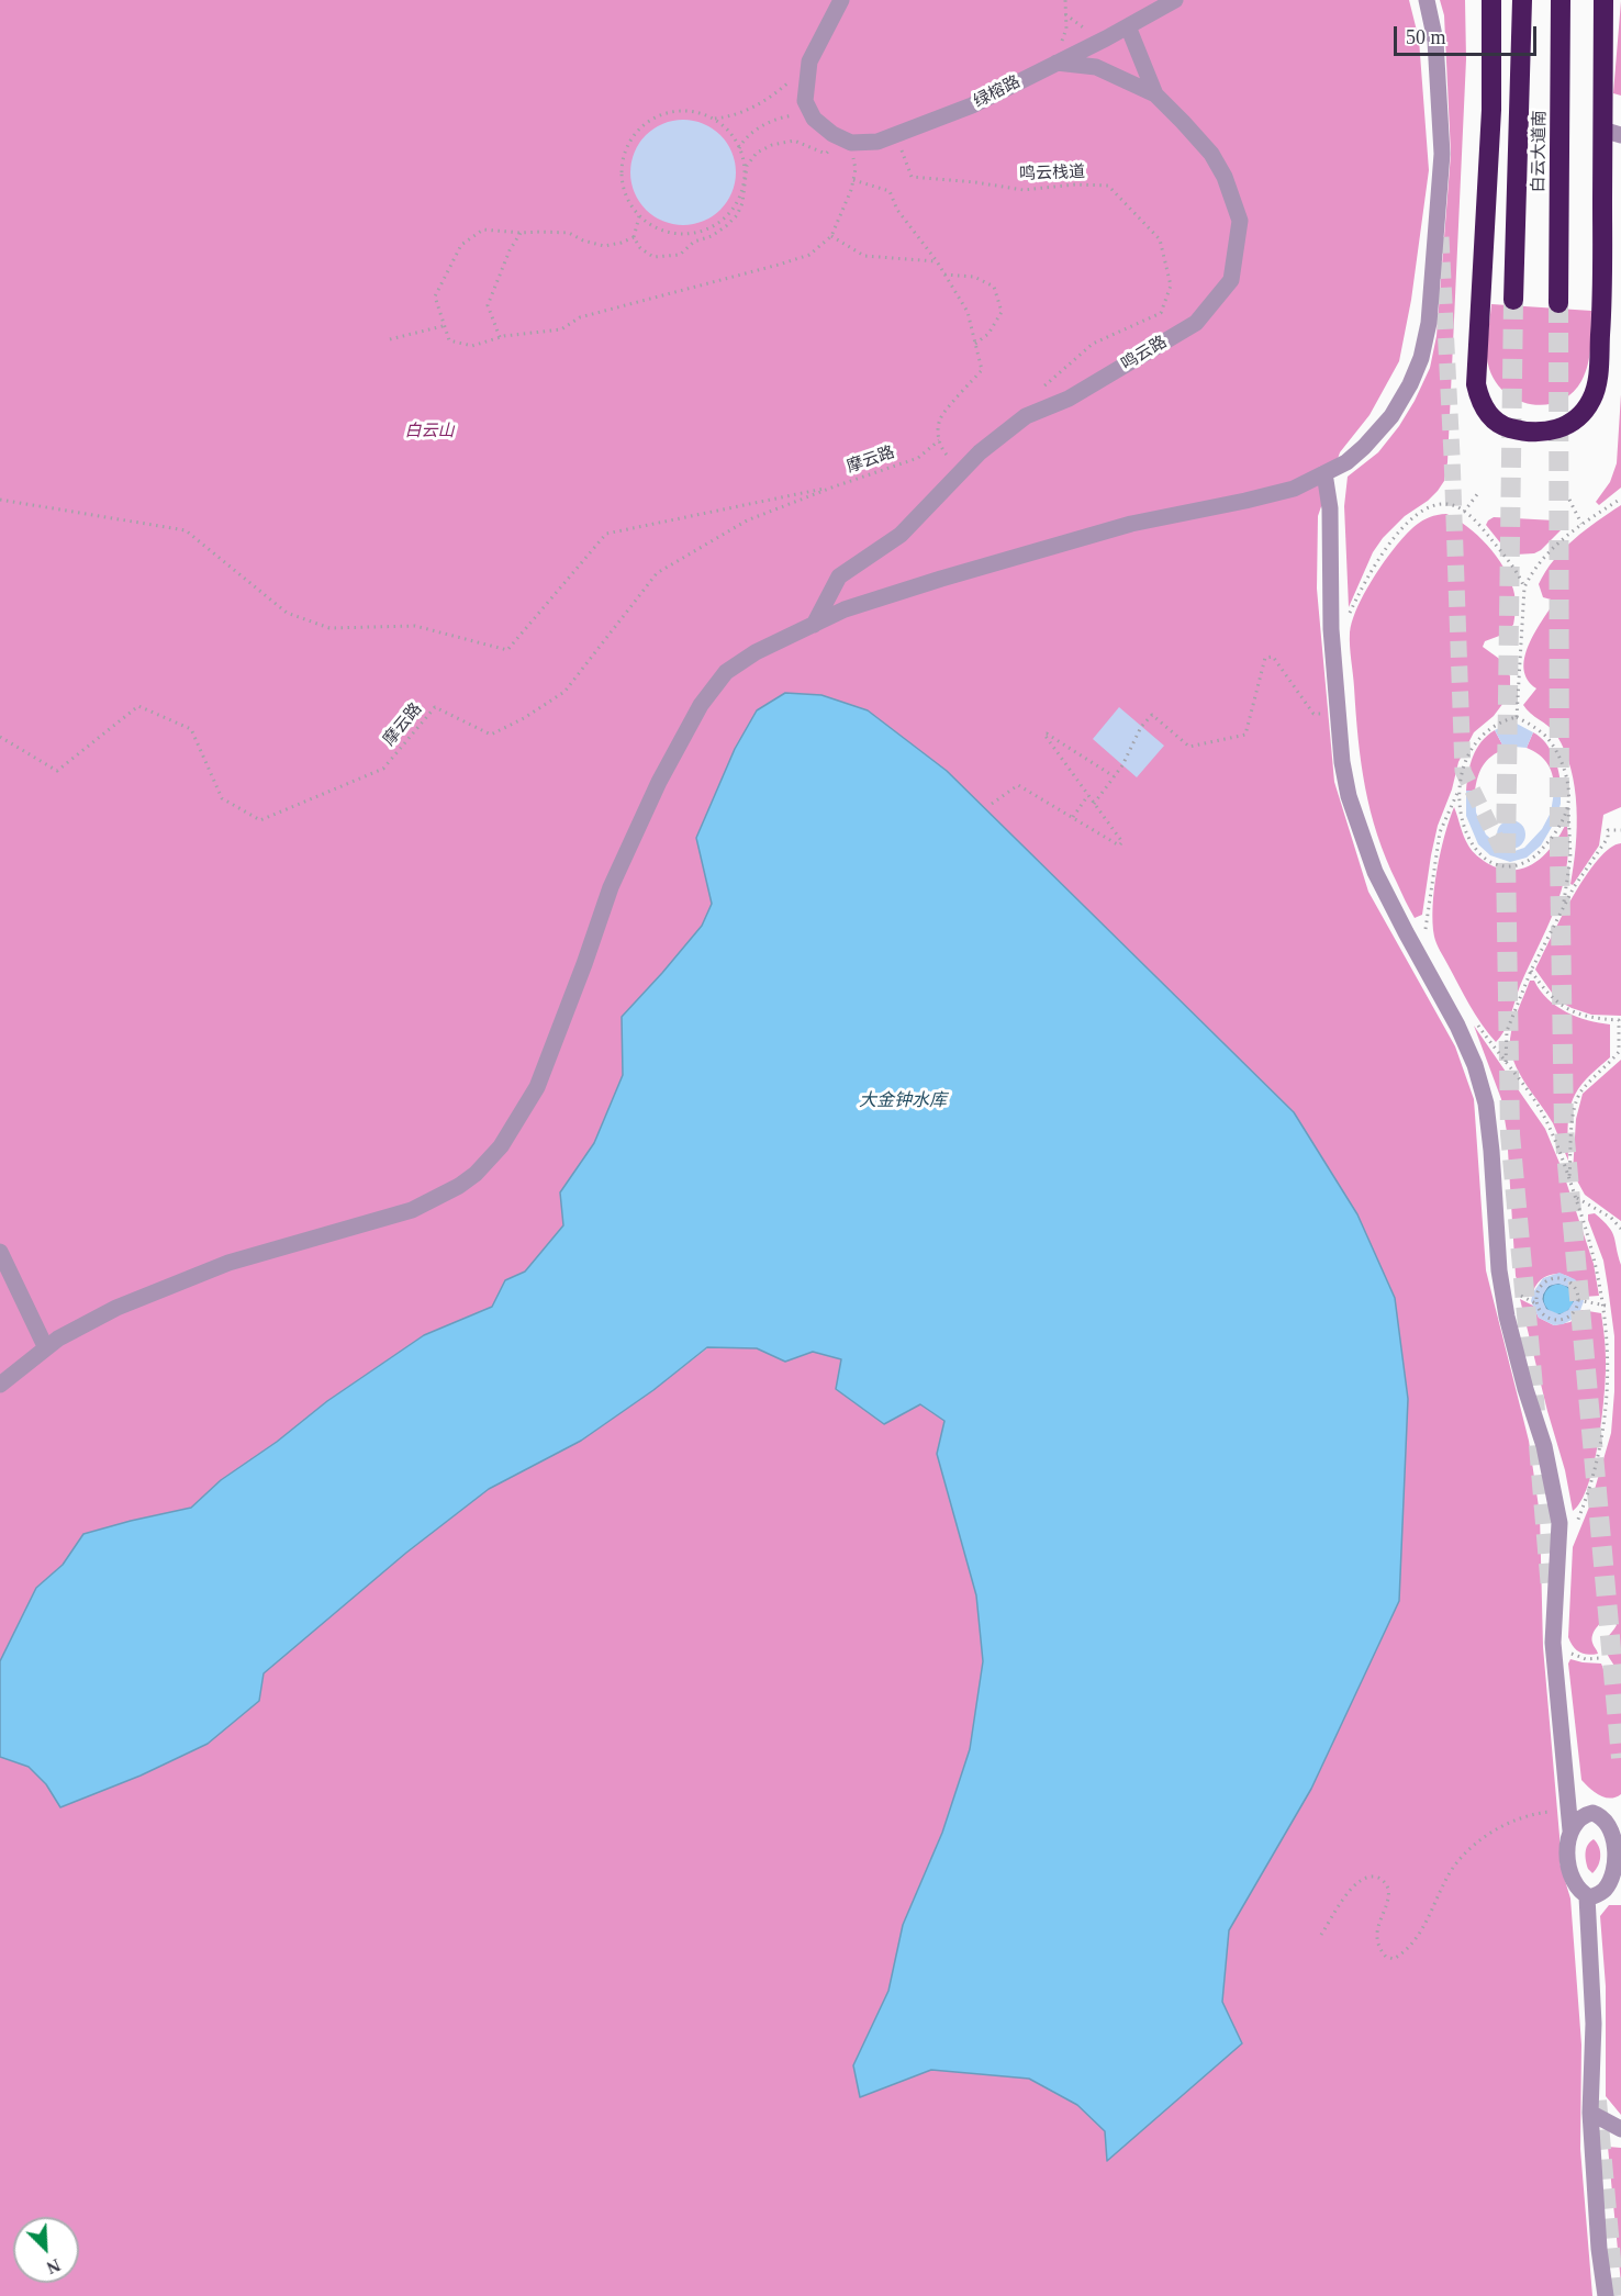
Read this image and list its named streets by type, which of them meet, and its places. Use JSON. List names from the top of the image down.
{
  "streets": {
    "highway": ["白云大道南"],
    "street": ["绿榕路", "鸣云路"],
    "path": ["鸣云栈道", "摩云路"]
  },
  "crossings": [
    ["绿榕路", "鸣云栈道"],
    ["绿榕路", "鸣云路"],
    ["鸣云栈道", "鸣云路"]
  ],
  "water": ["大金钟水库"],
  "parks": ["白云山"],
  "scale_bar": "50 m",
  "north": "bottom right"
}
